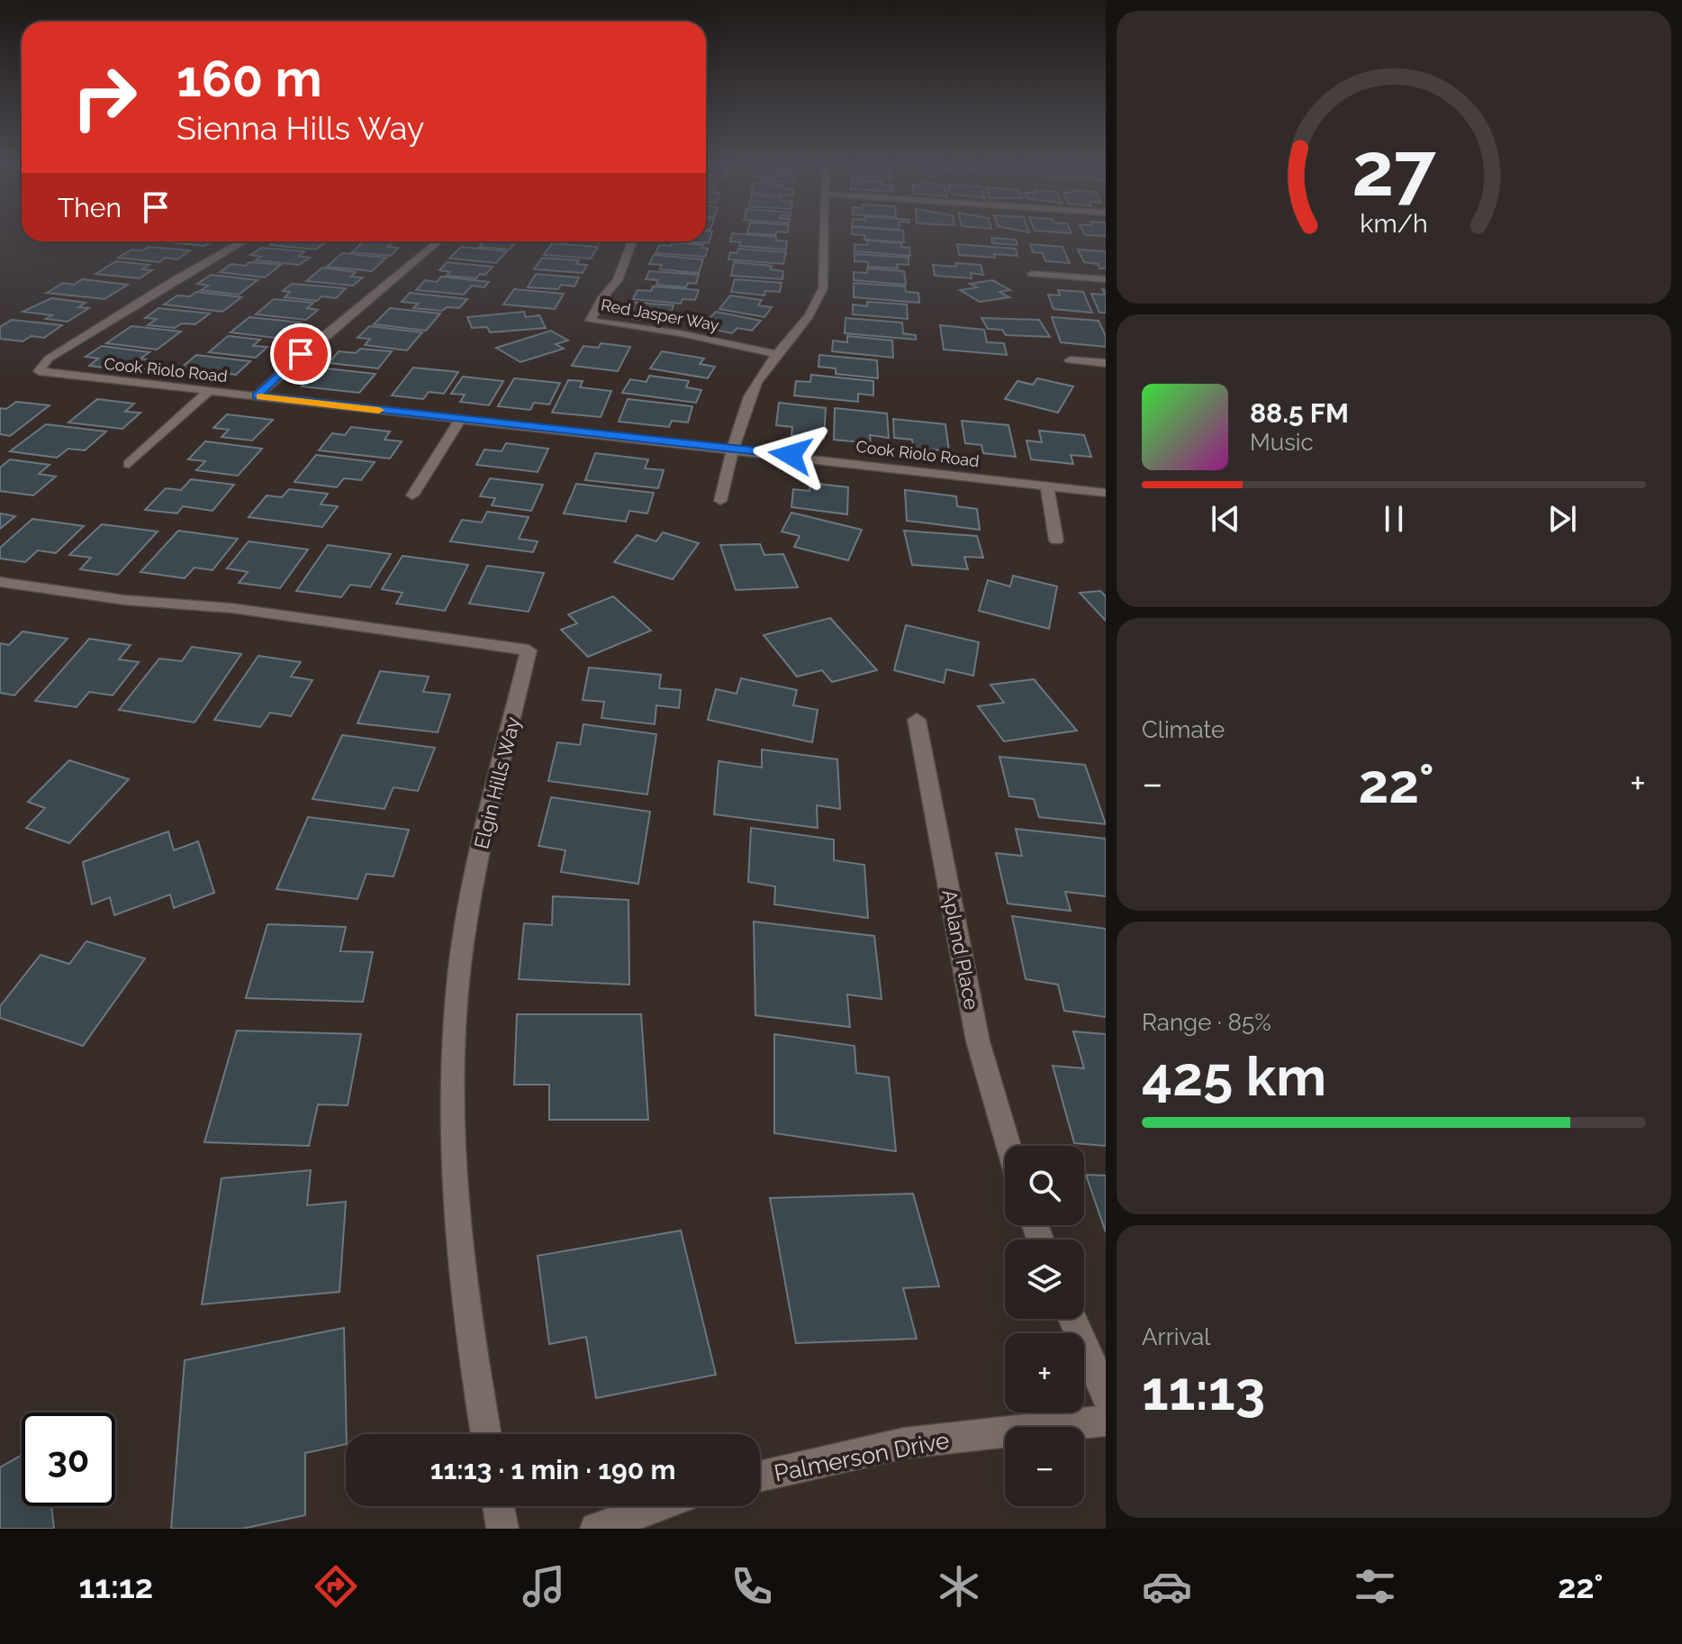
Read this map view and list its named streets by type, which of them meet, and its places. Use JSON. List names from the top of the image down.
{
  "streets": {
    "street": [
      "Red Jasper Way",
      "Cook Riolo Road",
      "Elgin Hills Way",
      "Apland Place",
      "Palmerson Drive"
    ]
  },
  "page": {
    "turn": ["160 m", "Sienna Hills Way"],
    "then": "Then",
    "song": ["88.5 FM", "Music"],
    "tile": [
      "Climate",
      ["Range · 85%", "425 km"],
      ["Arrival", "11:13"]
    ],
    "heat": ["−", "22°", "+"],
    "map_buttons": ["+", "−"],
    "limit": "30",
    "trip": "11:13 · 1 min · 190 m",
    "tabs": ["11:12", "22°"],
    "gauge": ["27", "km/h"]
  }
}
